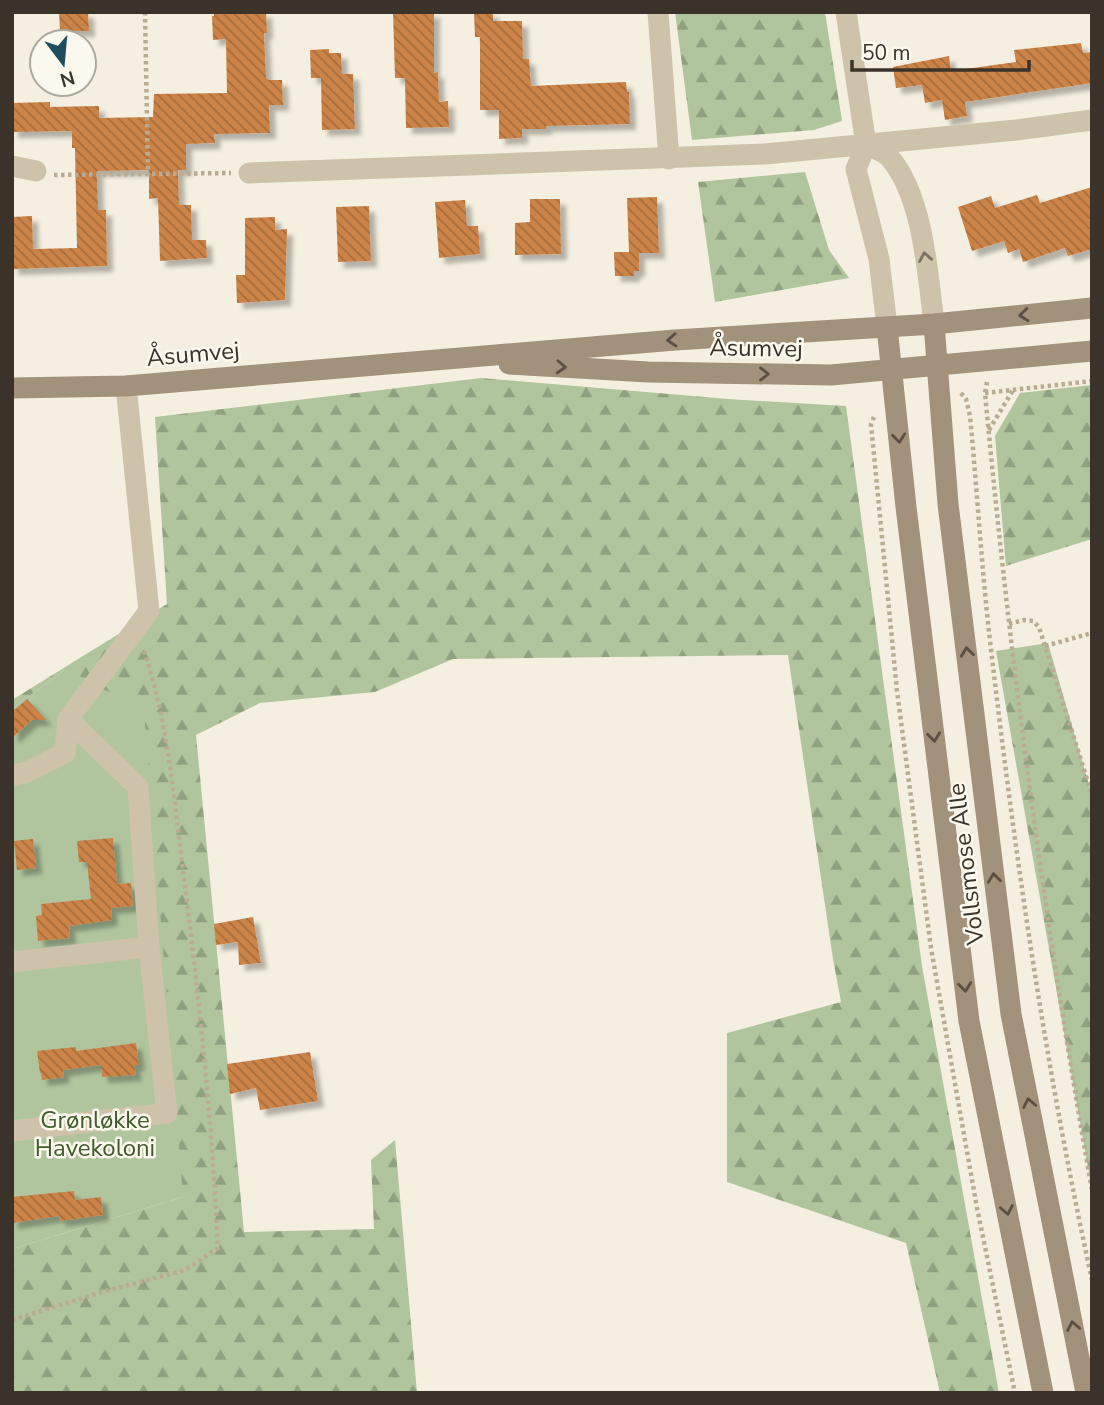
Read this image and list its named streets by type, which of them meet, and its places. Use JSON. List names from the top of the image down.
{
  "streets": {
    "street": ["Åsumvej", "Vollsmose Alle"]
  },
  "crossings": [
    ["Åsumvej", "Vollsmose Alle"]
  ],
  "parks": ["Grønløkke Havekoloni"],
  "scale_bar": "50 m",
  "north": "bottom"
}
